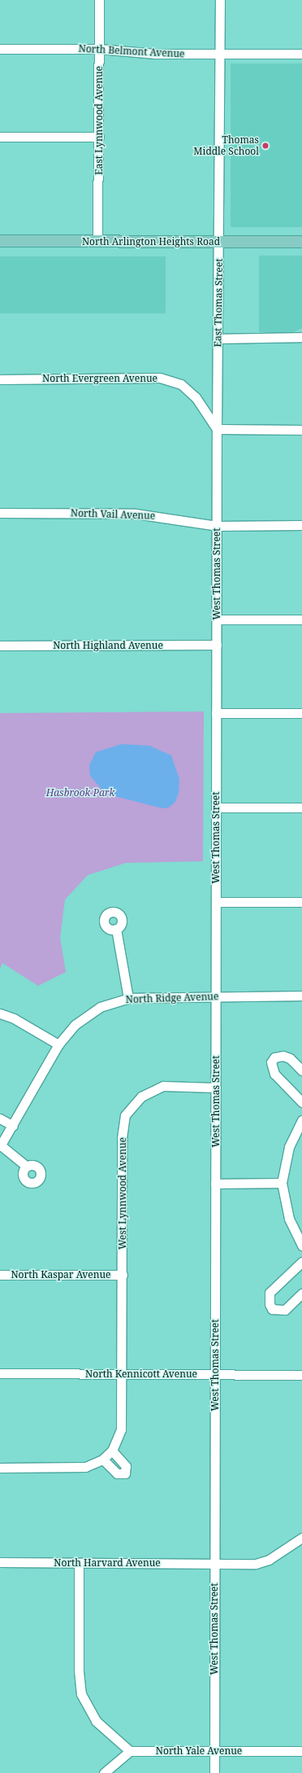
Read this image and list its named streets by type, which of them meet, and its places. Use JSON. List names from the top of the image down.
{
  "streets": {
    "main road": ["North Arlington Heights Road"],
    "street": [
      "North Belmont Avenue",
      "East Lynnwood Avenue",
      "East Thomas Street",
      "North Evergreen Avenue",
      "North Vail Avenue",
      "West Thomas Street",
      "North Highland Avenue",
      "North Ridge Avenue",
      "West Lynnwood Avenue",
      "North Kaspar Avenue",
      "North Kennicott Avenue",
      "North Harvard Avenue",
      "North Yale Avenue"
    ]
  },
  "crossings": [
    ["North Belmont Avenue", "East Lynnwood Avenue"],
    ["North Belmont Avenue", "East Thomas Street"],
    ["East Lynnwood Avenue", "North Arlington Heights Road"],
    ["North Arlington Heights Road", "East Thomas Street"],
    ["East Thomas Street", "North Evergreen Avenue"],
    ["East Thomas Street", "West Thomas Street"],
    ["North Evergreen Avenue", "West Thomas Street"],
    ["North Vail Avenue", "West Thomas Street"],
    ["West Thomas Street", "North Highland Avenue"],
    ["West Thomas Street", "North Ridge Avenue"],
    ["West Thomas Street", "West Lynnwood Avenue"],
    ["West Thomas Street", "North Kennicott Avenue"],
    ["West Thomas Street", "North Harvard Avenue"],
    ["West Thomas Street", "North Yale Avenue"],
    ["West Lynnwood Avenue", "North Kaspar Avenue"],
    ["West Lynnwood Avenue", "North Kennicott Avenue"]
  ],
  "parks": ["Hasbrook Park"],
  "places": ["Thomas Middle School"]
}
